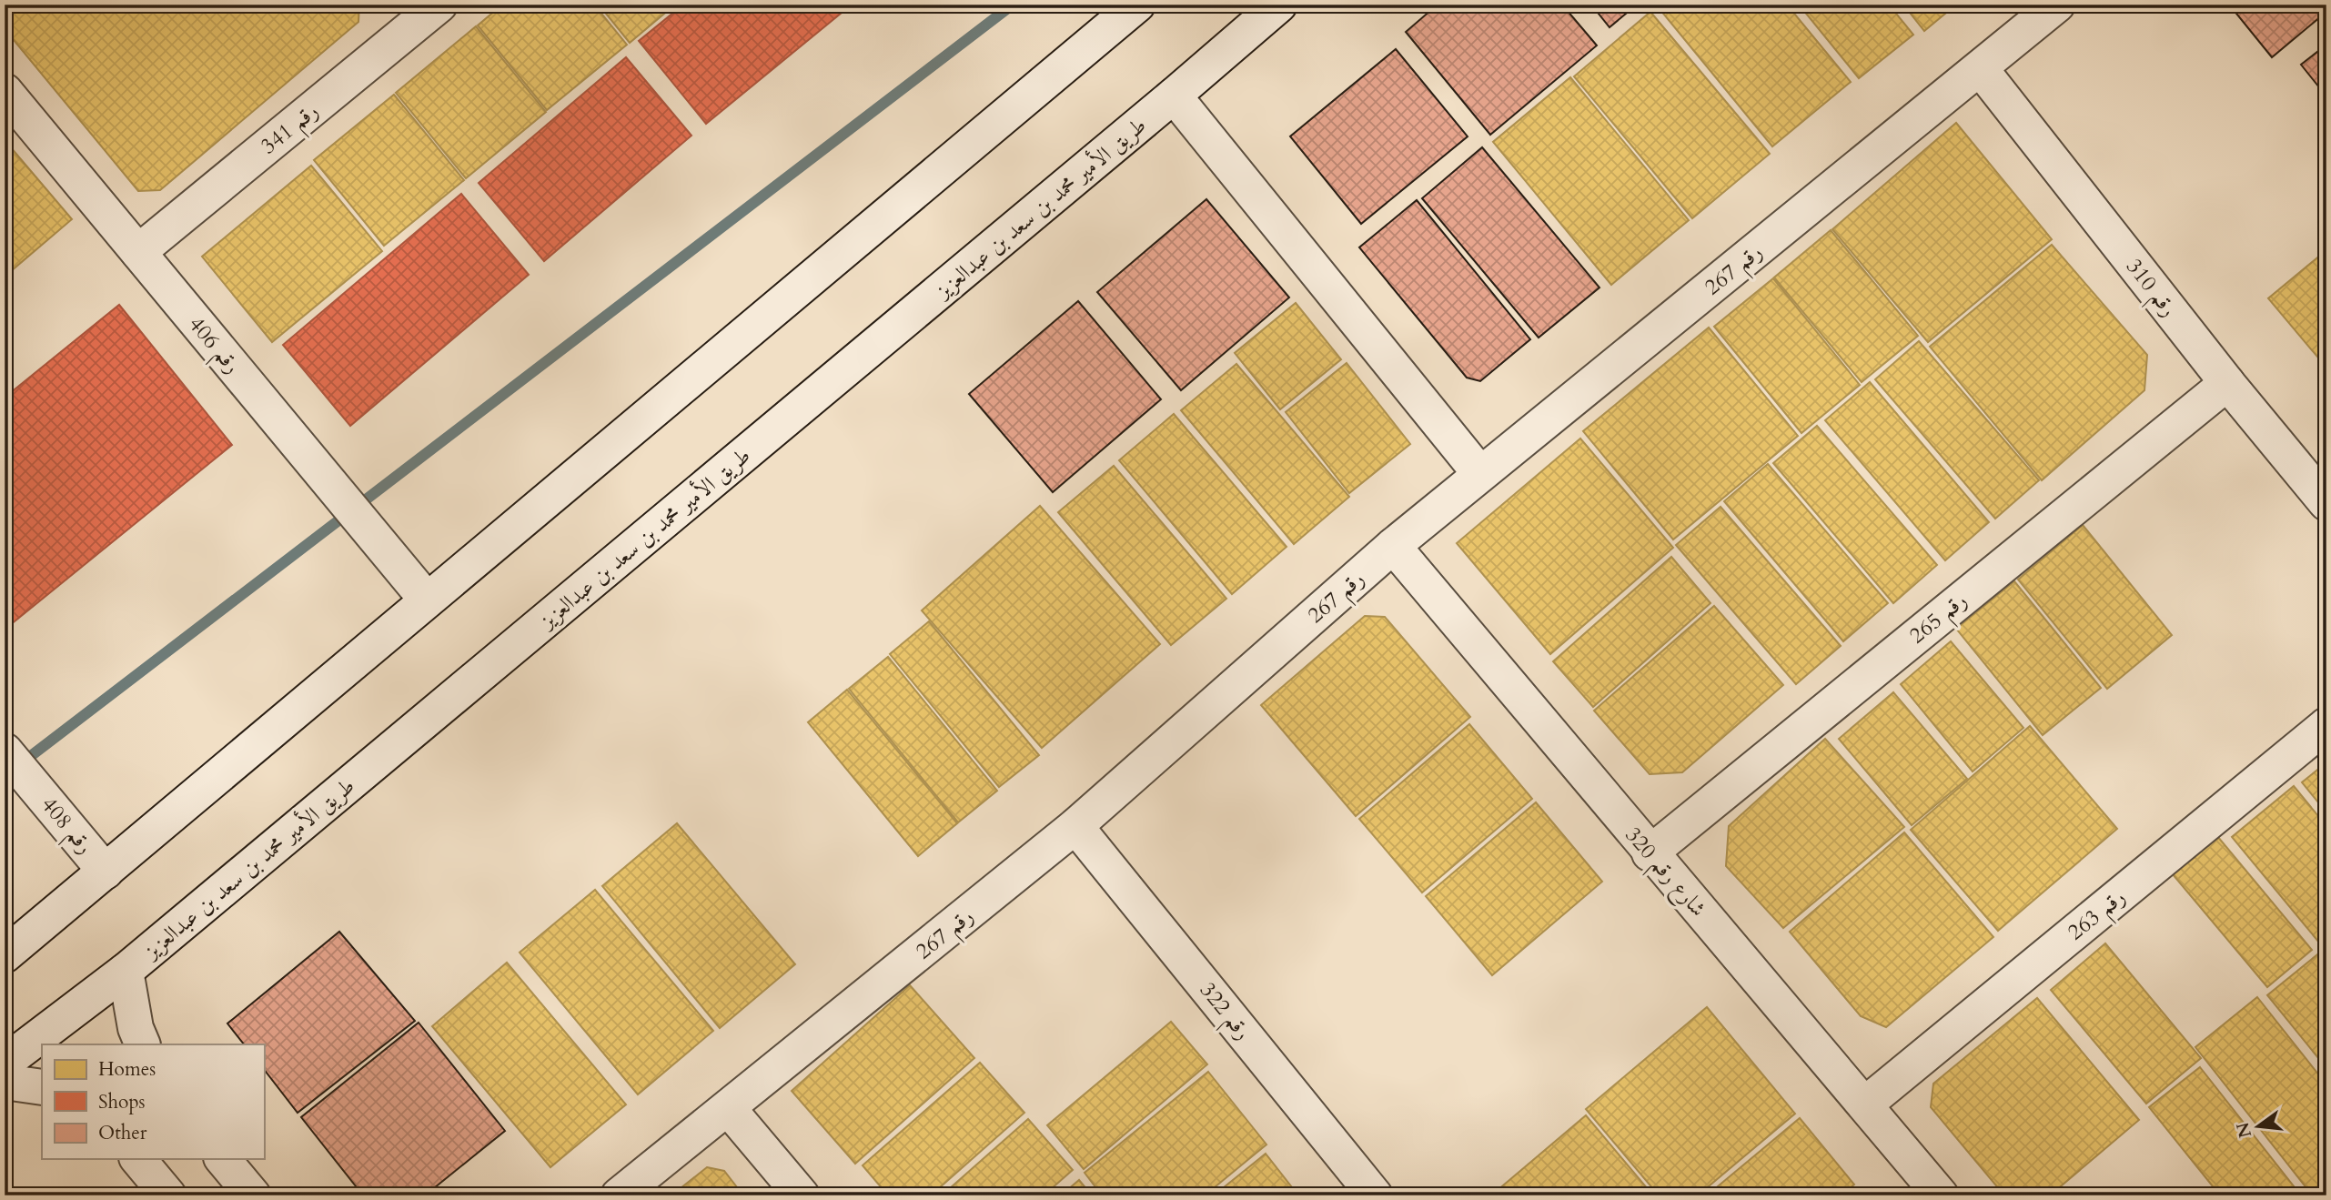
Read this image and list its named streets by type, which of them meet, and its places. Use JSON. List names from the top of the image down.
{
  "streets": {
    "street": [
      "رقم 341",
      "طريق الأمير محمد بن سعد بن عبدالعزيز",
      "رقم 267",
      "رقم 310",
      "رقم 406",
      "رقم 265",
      "رقم 408",
      "شارع رقم 320",
      "رقم 263",
      "رقم 322"
    ]
  },
  "crossings": [
    ["رقم 341", "رقم 406"],
    ["رقم 267", "رقم 310"],
    ["رقم 267", "شارع رقم 320"],
    ["رقم 267", "رقم 322"],
    ["رقم 310", "رقم 265"],
    ["رقم 265", "شارع رقم 320"],
    ["شارع رقم 320", "رقم 263"]
  ],
  "legend": ["Homes", "Shops", "Other"],
  "north": "left"
}
